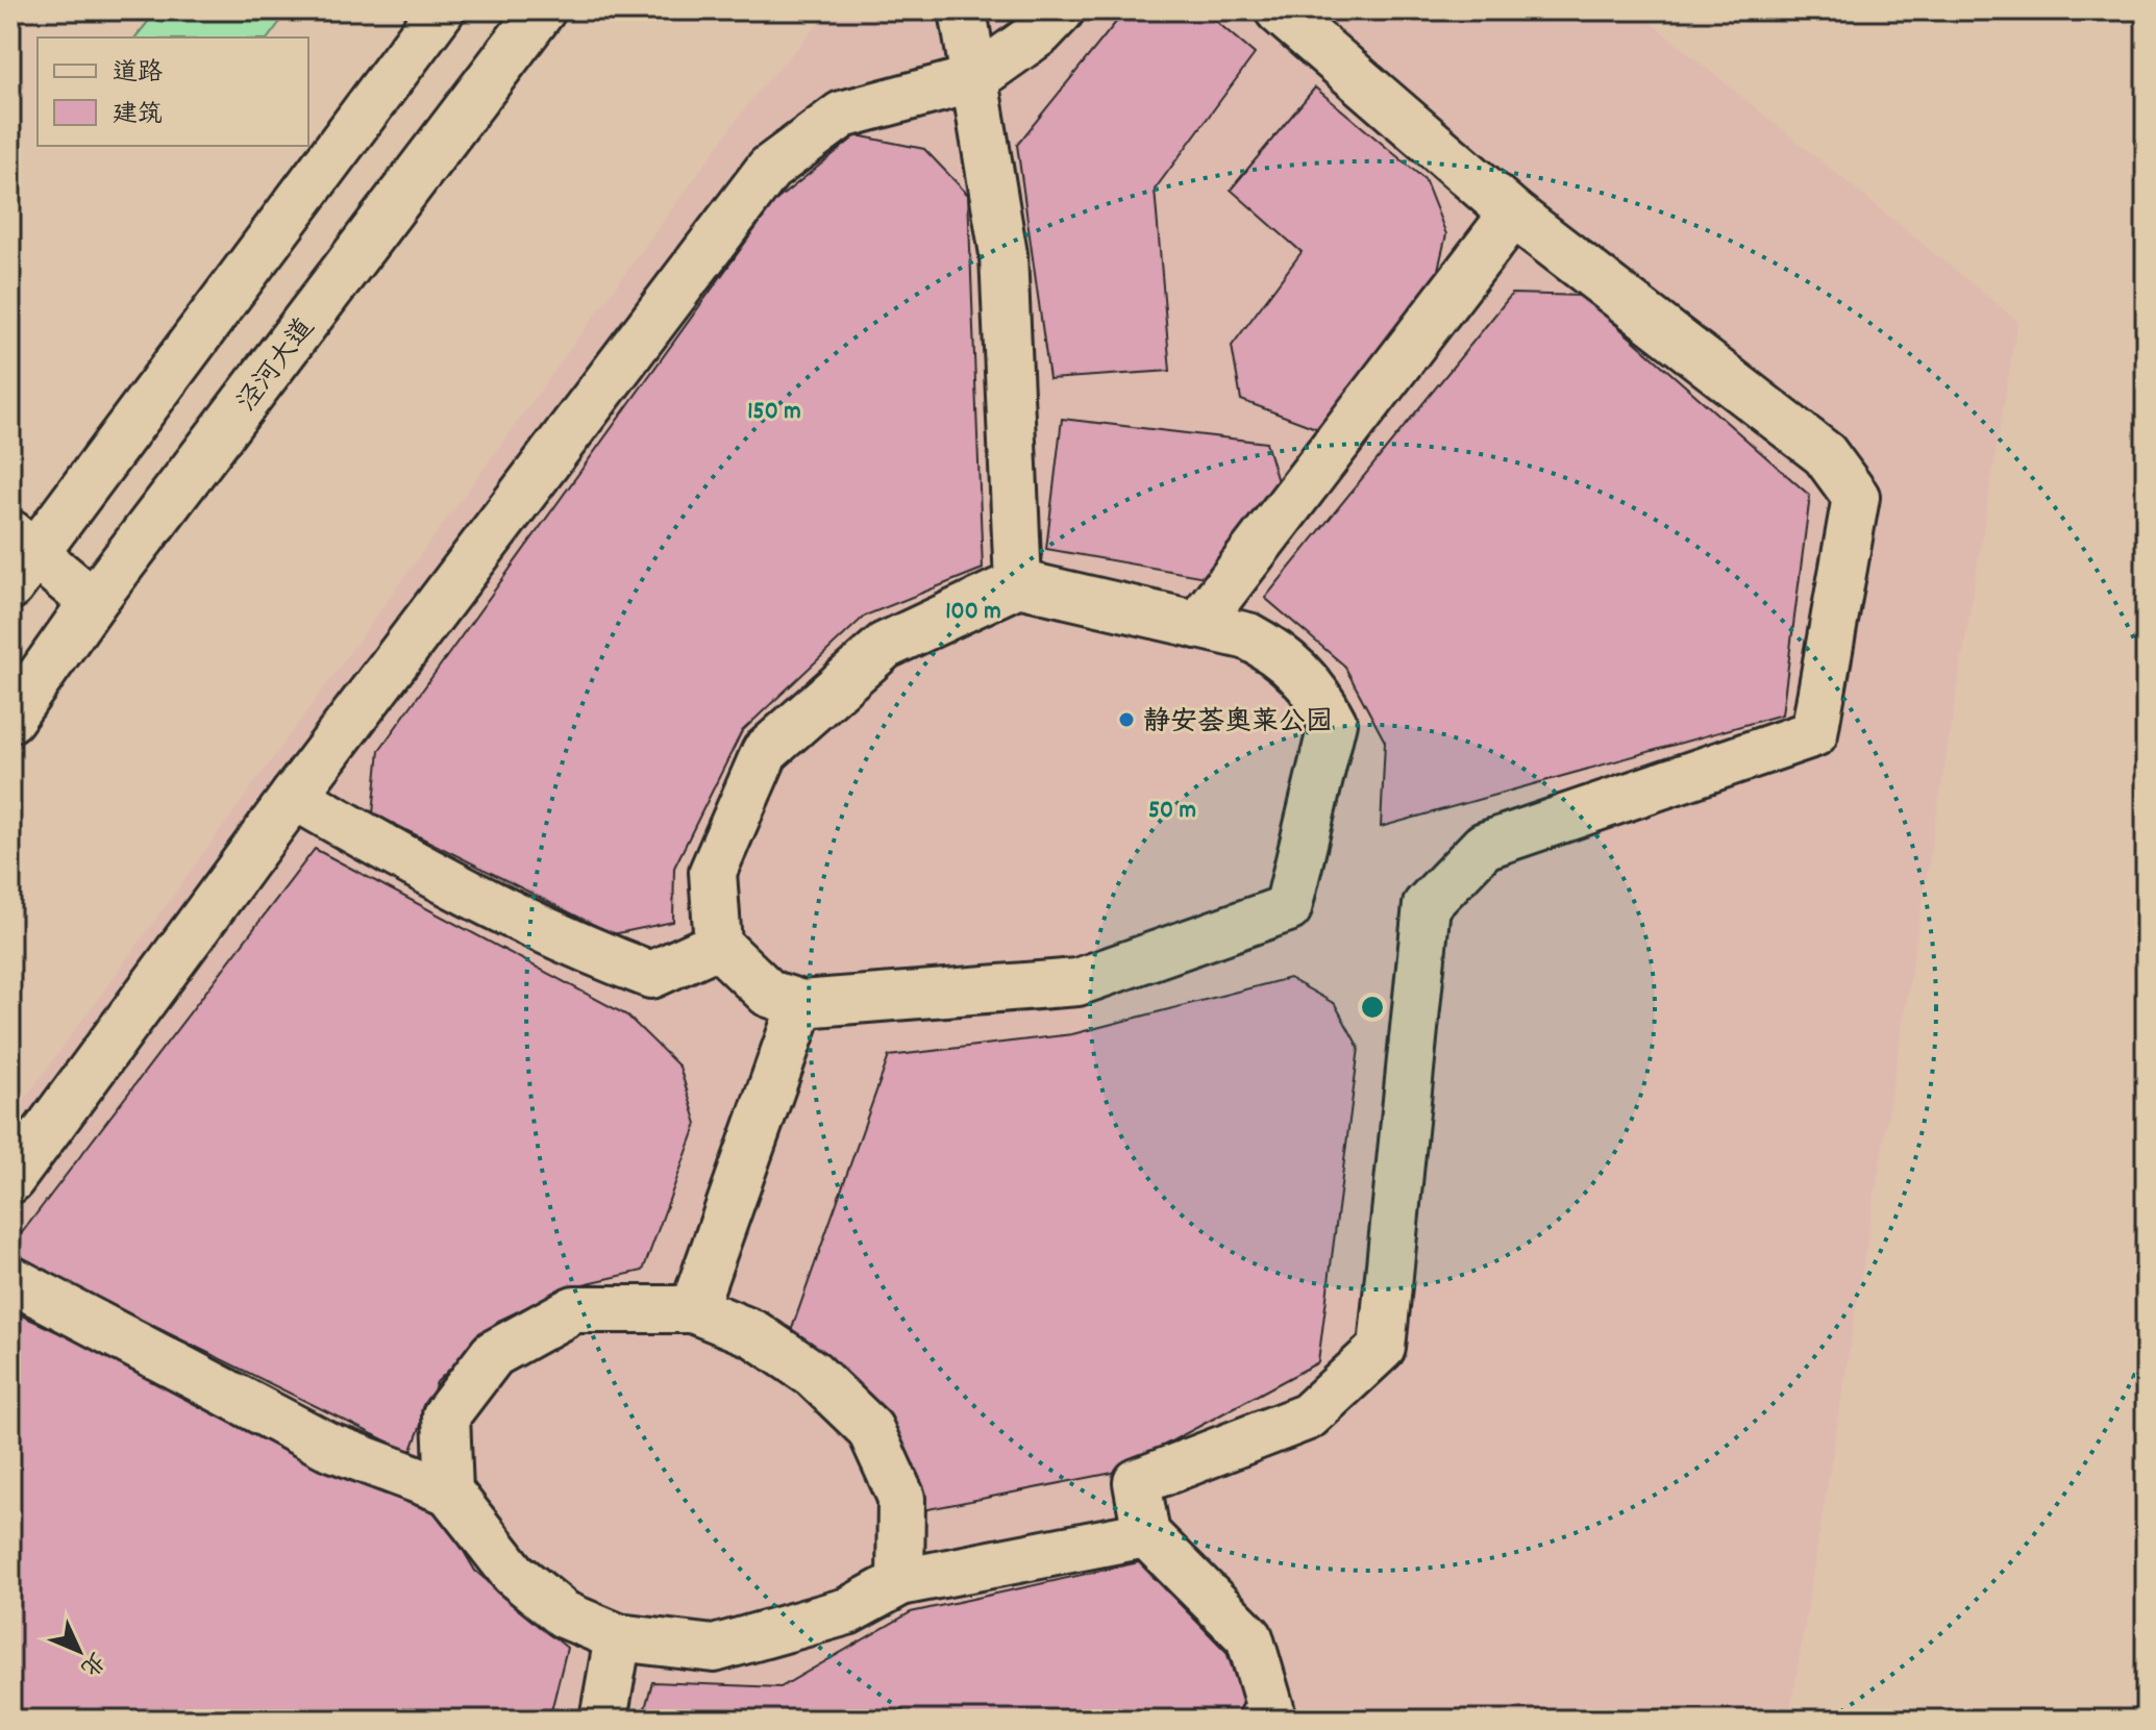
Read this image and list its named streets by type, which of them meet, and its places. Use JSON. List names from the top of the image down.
{
  "streets": {
    "street": ["泾河大道"]
  },
  "places": ["静安荟奥莱公园"],
  "legend": ["道路", "建筑"],
  "north": "bottom right",
  "rings": ["150 m", "100 m", "50 m"]
}
